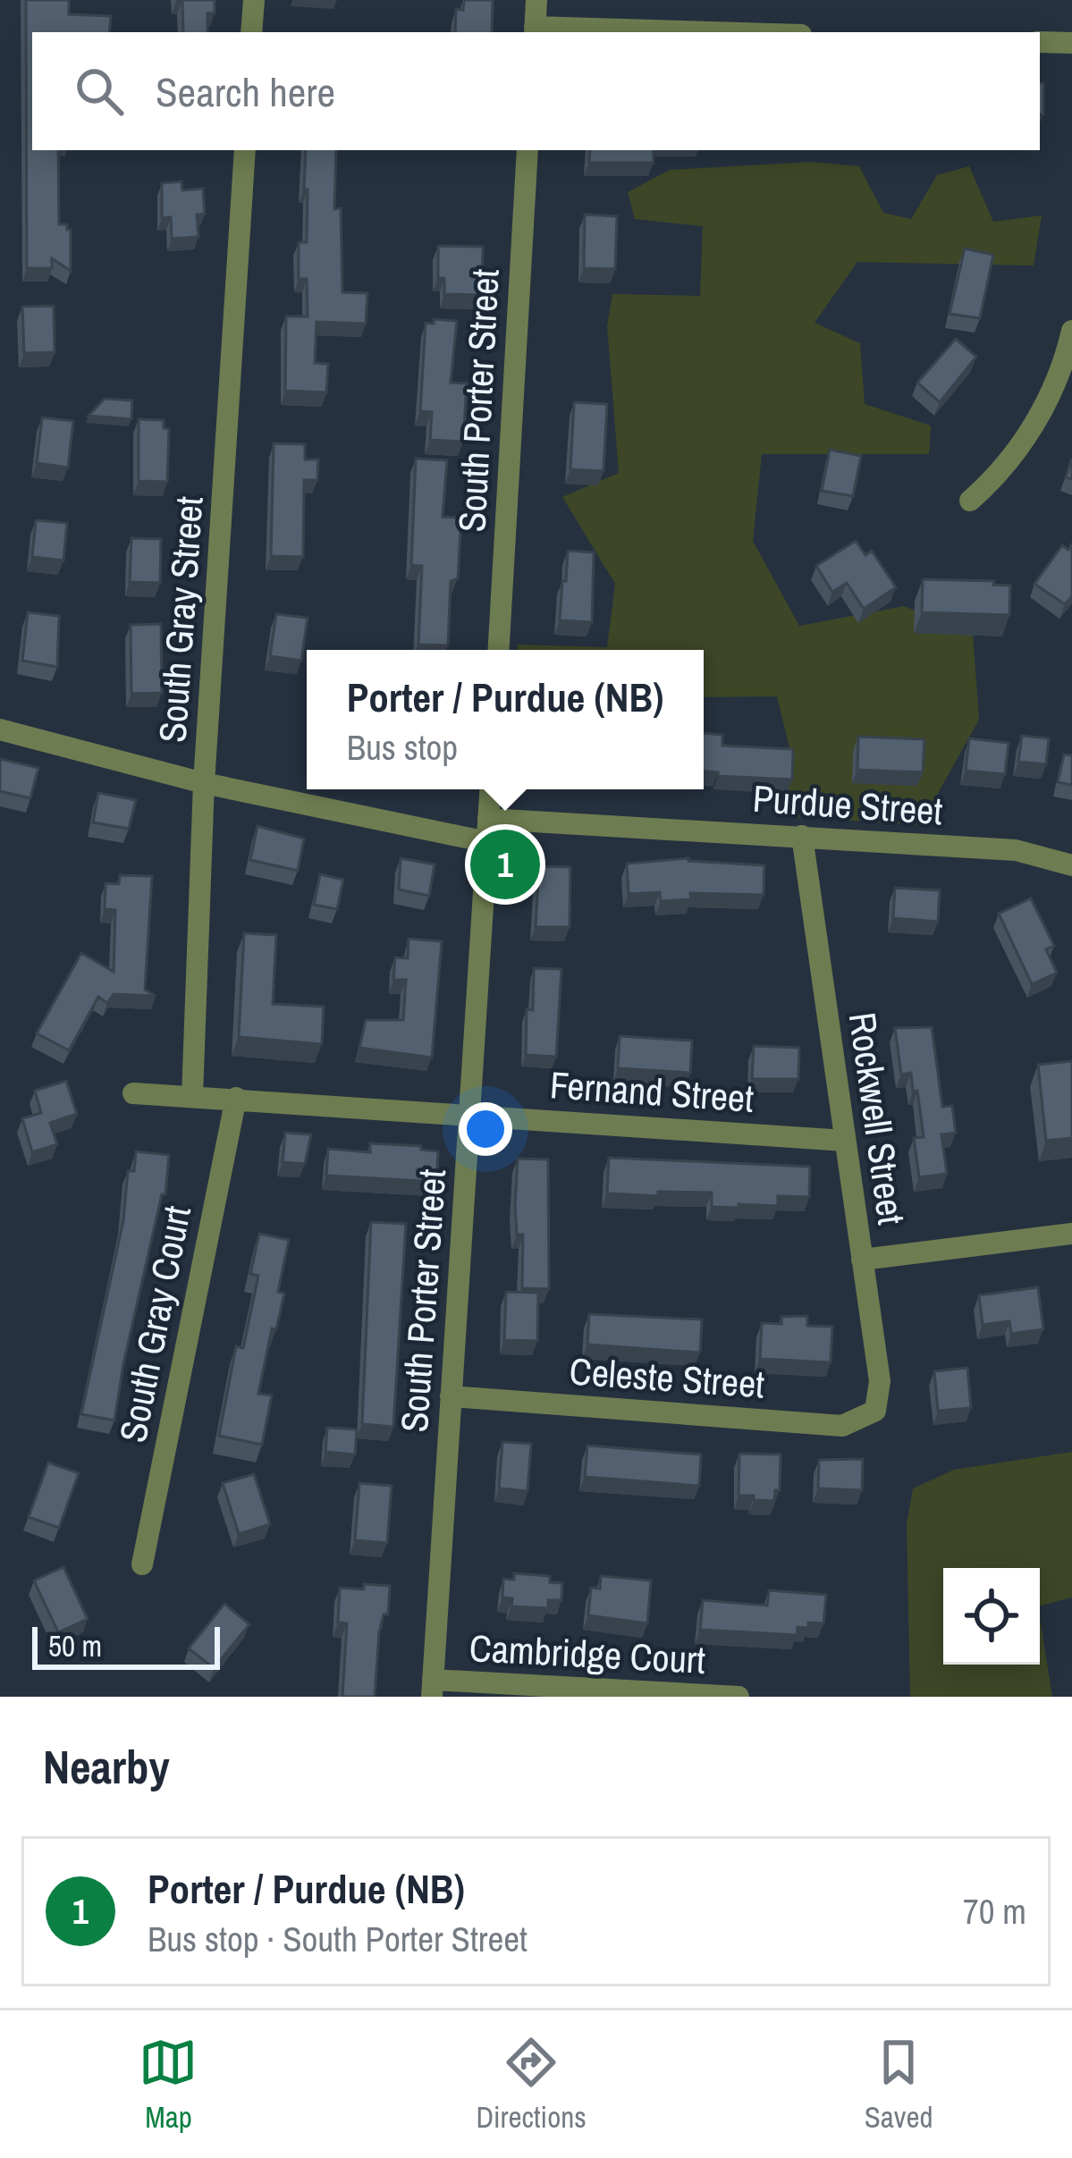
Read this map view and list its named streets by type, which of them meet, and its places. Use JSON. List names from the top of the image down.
{
  "streets": {
    "street": [
      "South Porter Street",
      "South Gray Street",
      "Purdue Street",
      "Fernand Street",
      "Rockwell Street",
      "South Gray Court",
      "Celeste Street",
      "Cambridge Court"
    ]
  },
  "crossings": [
    ["South Porter Street", "Purdue Street"],
    ["South Porter Street", "Fernand Street"],
    ["South Porter Street", "Celeste Street"],
    ["South Porter Street", "Cambridge Court"],
    ["South Gray Street", "Purdue Street"],
    ["South Gray Street", "Fernand Street"],
    ["Purdue Street", "Rockwell Street"],
    ["Fernand Street", "Rockwell Street"],
    ["Fernand Street", "South Gray Court"],
    ["Rockwell Street", "Celeste Street"]
  ],
  "scale_bar": "50 m",
  "page": {
    "search": "Search here",
    "popup": ["Porter / Purdue (NB)", "Bus stop"],
    "pins": "1",
    "scale": "50 m",
    "heading": "Nearby",
    "list": [
      {
        "mark": "1",
        "name": "Porter / Purdue (NB)",
        "note": "Bus stop · South Porter Street",
        "value": "70 m"
      }
    ],
    "nav": ["Map", "Directions", "Saved"]
  }
}
